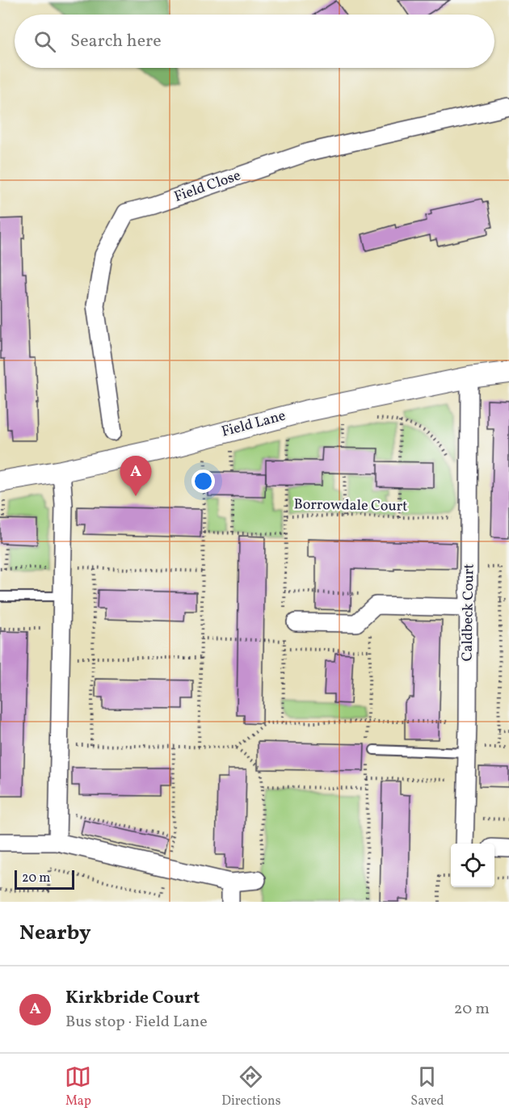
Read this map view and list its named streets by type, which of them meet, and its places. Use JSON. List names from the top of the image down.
{
  "streets": {
    "street": ["Field Close", "Field Lane", "Caldbeck Court"],
    "path": ["Borrowdale Court"]
  },
  "crossings": [
    ["Field Lane", "Caldbeck Court"],
    ["Borrowdale Court", "Caldbeck Court"]
  ],
  "scale_bar": "20 m",
  "page": {
    "search": "Search here",
    "pins": "A",
    "scale": "20 m",
    "heading": "Nearby",
    "list": [
      {
        "mark": "A",
        "name": "Kirkbride Court",
        "note": "Bus stop · Field Lane",
        "value": "20 m"
      }
    ],
    "nav": ["Map", "Directions", "Saved"]
  }
}
